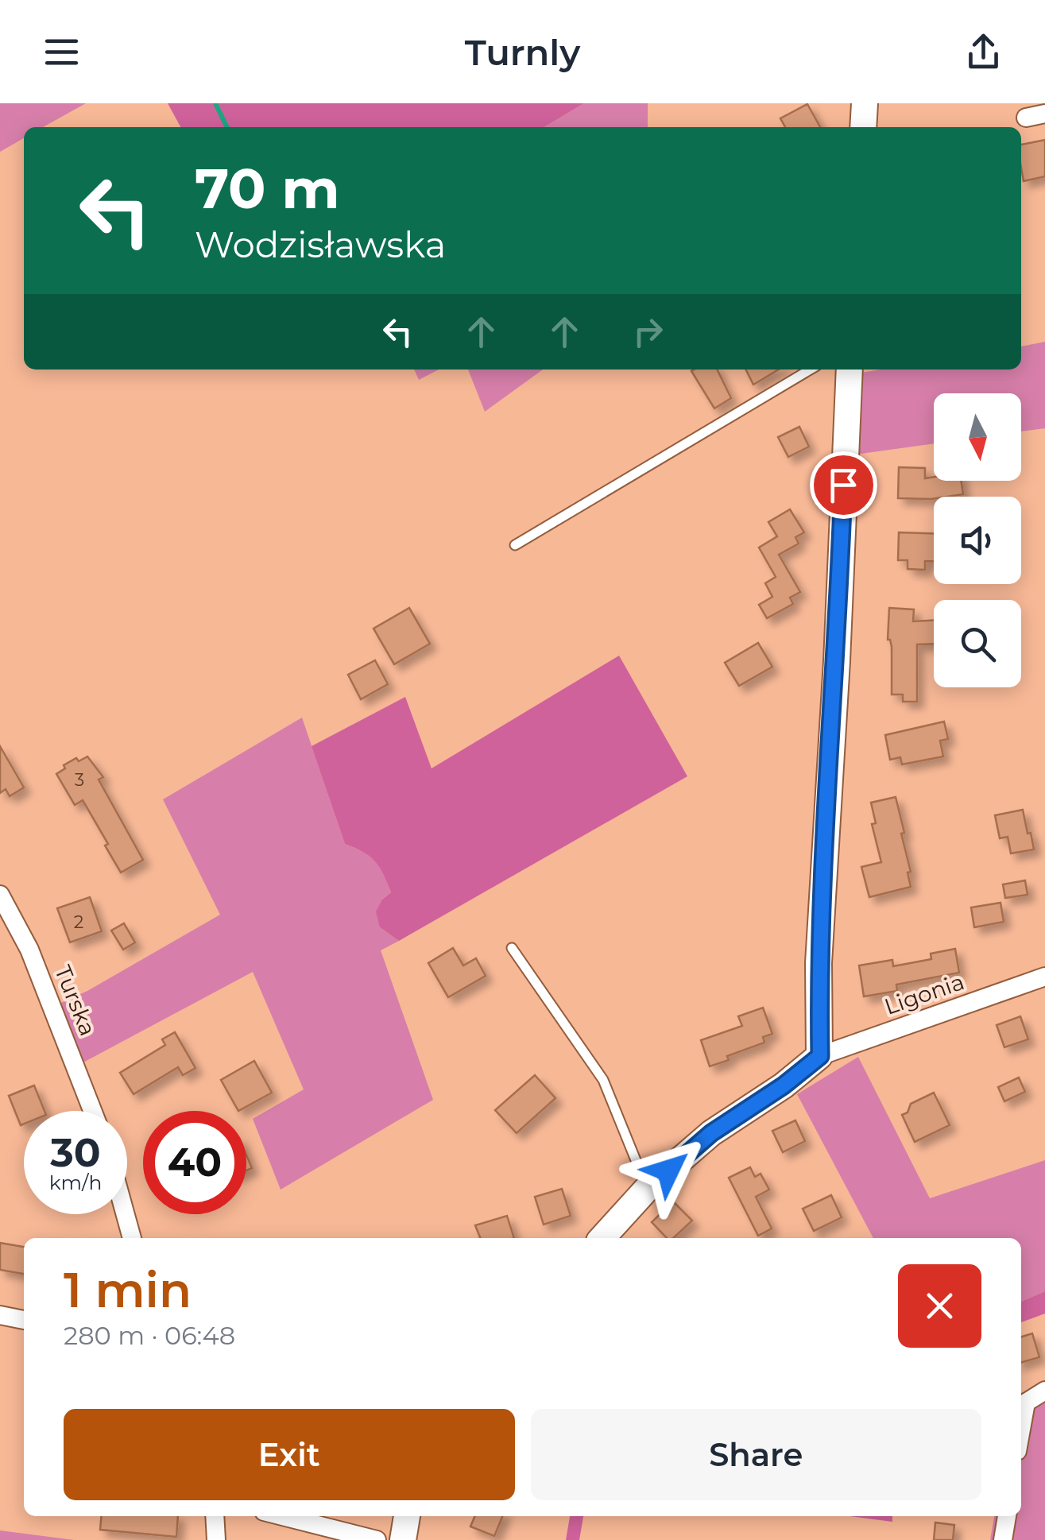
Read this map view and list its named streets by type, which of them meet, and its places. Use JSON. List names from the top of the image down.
{
  "streets": {
    "street": ["Ligonia", "Turska"]
  },
  "house_numbers": ["3", "2"],
  "north": "bottom",
  "page": {
    "header": "Turnly",
    "turn": ["70 m", "Wodzisławska"],
    "speed": "30 km/h",
    "limit": "40",
    "heading": ["1 min", "280 m · 06:48"],
    "buttons": ["Exit", "Share"]
  }
}
